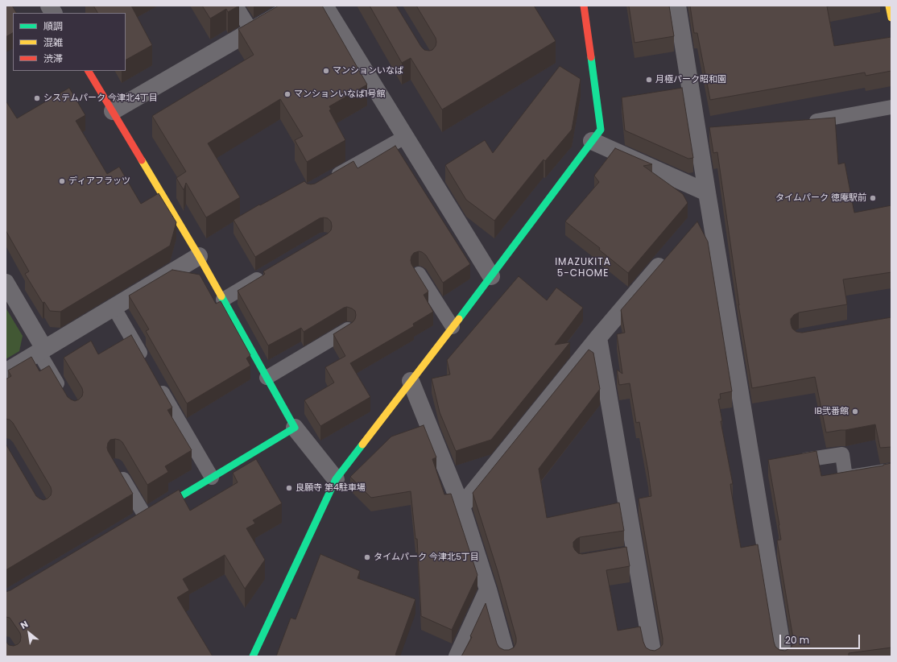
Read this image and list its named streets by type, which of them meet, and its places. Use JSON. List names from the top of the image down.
{
  "districts": ["IMAZUKITA 5-CHOME"],
  "places": [
    "マンションいなば",
    "月極パーク昭和園",
    "マンションいなば1号館",
    "システムパーク 今津北4丁目",
    "ディアフラッツ",
    "タイムパーク 徳庵駅前",
    "IB弐番館",
    "良願寺 第4駐車場",
    "タイムパーク 今津北5丁目"
  ],
  "legend": ["順調", "混雑", "渋滞"],
  "scale_bar": "20 m",
  "north": "top left"
}
